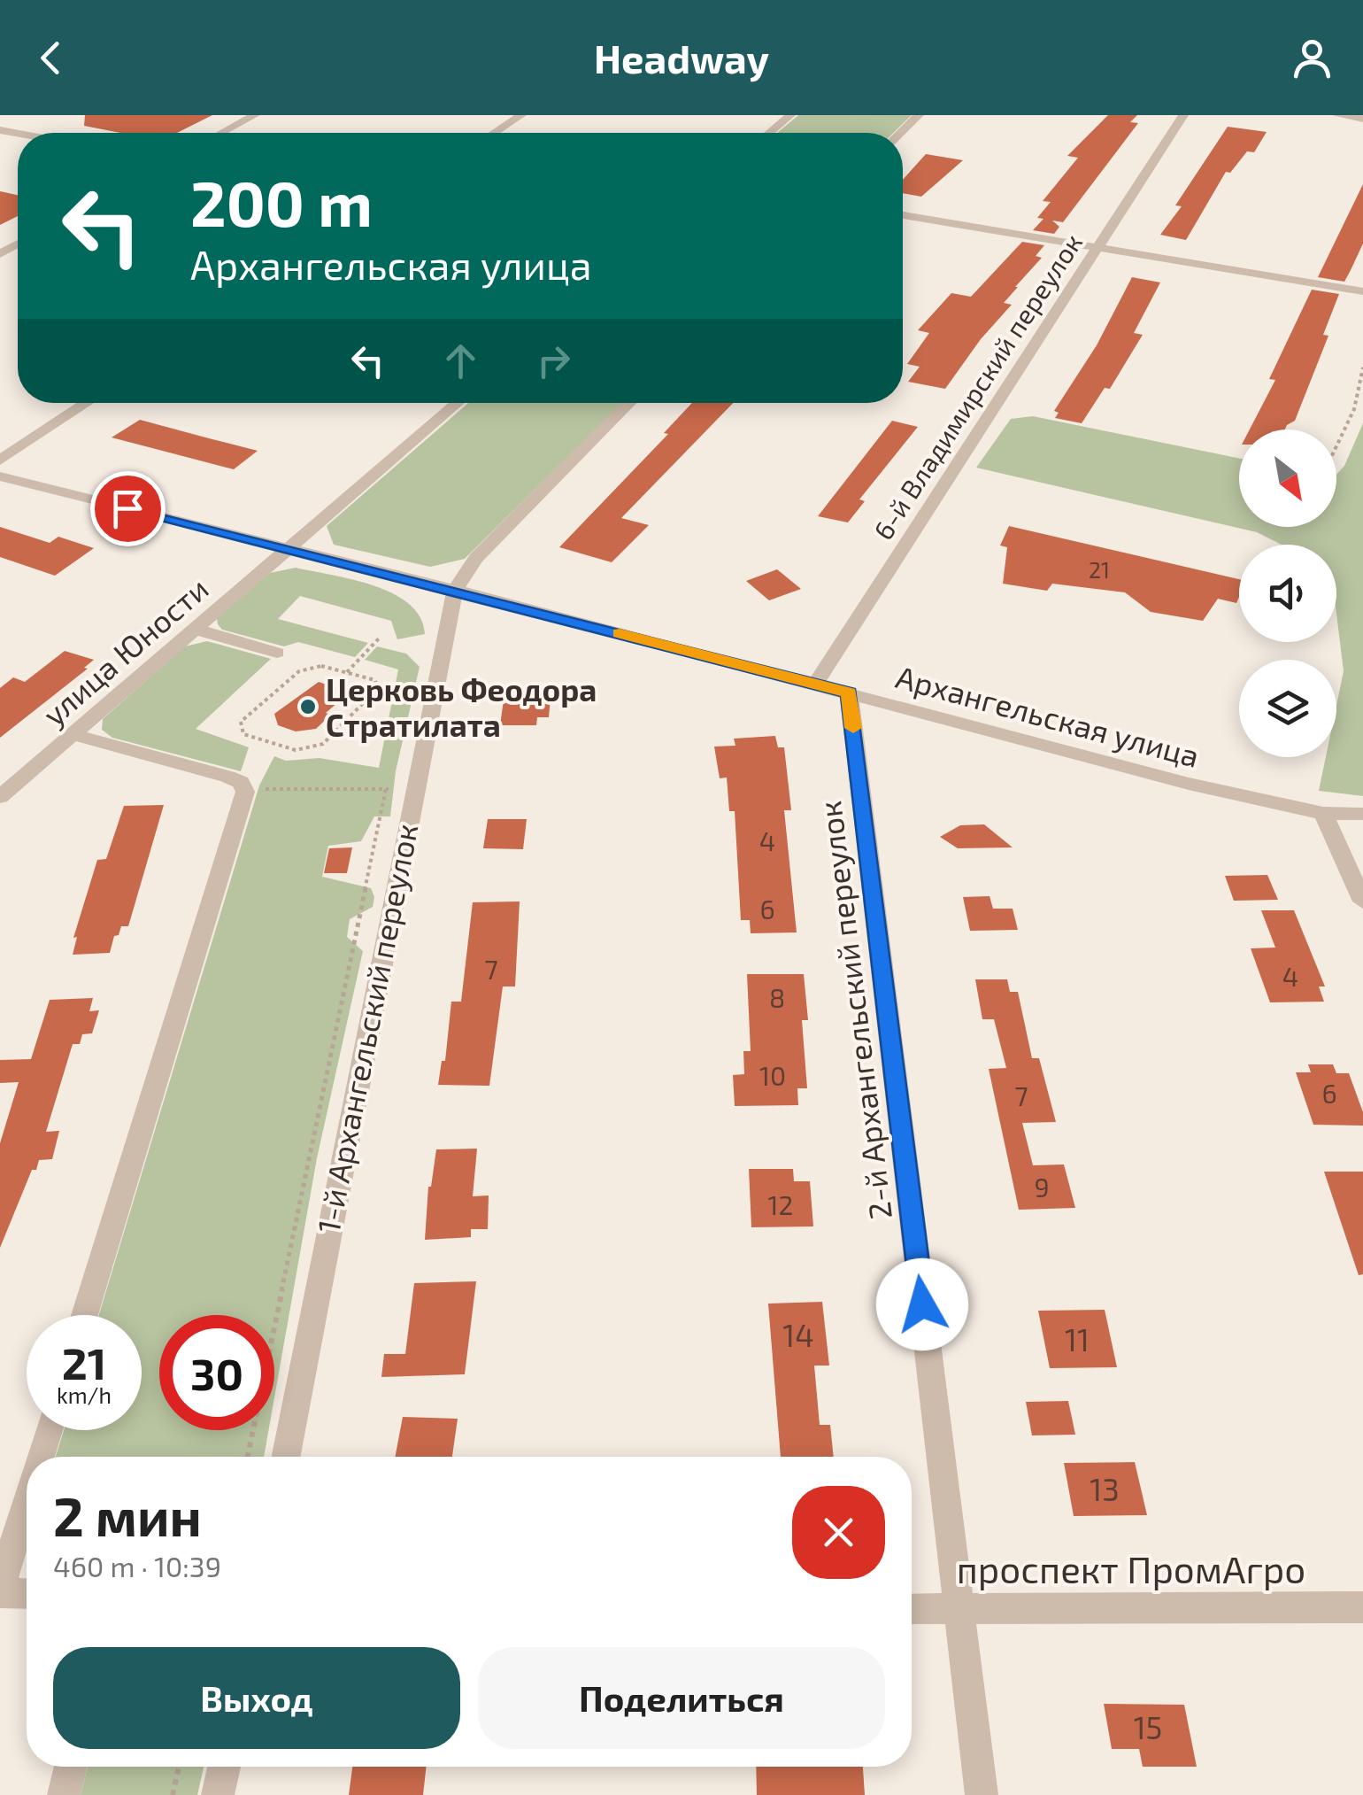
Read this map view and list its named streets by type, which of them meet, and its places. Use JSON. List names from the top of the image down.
{
  "streets": {
    "street": [
      "6-й Владимирский переулок",
      "улица Юности",
      "Архангельская улица",
      "2-й Архангельский переулок",
      "1-й Архангельский переулок",
      "проспект ПромАгро"
    ]
  },
  "crossings": [
    ["6-й Владимирский переулок", "Архангельская улица"],
    ["улица Юности", "Архангельская улица"],
    ["Архангельская улица", "2-й Архангельский переулок"],
    ["Архангельская улица", "1-й Архангельский переулок"],
    ["2-й Архангельский переулок", "проспект ПромАгро"]
  ],
  "places": ["Церковь Феодора Стратилата"],
  "house_numbers": [
    "21",
    "4",
    "6",
    "7",
    "4",
    "8",
    "10",
    "6",
    "7",
    "9",
    "12",
    "14",
    "11",
    "13",
    "15"
  ],
  "north": "bottom right",
  "page": {
    "header": "Headway",
    "turn": ["200 m", "Архангельская улица"],
    "speed": "21 km/h",
    "limit": "30",
    "heading": ["2 мин", "460 m · 10:39"],
    "buttons": ["Выход", "Поделиться"]
  }
}
